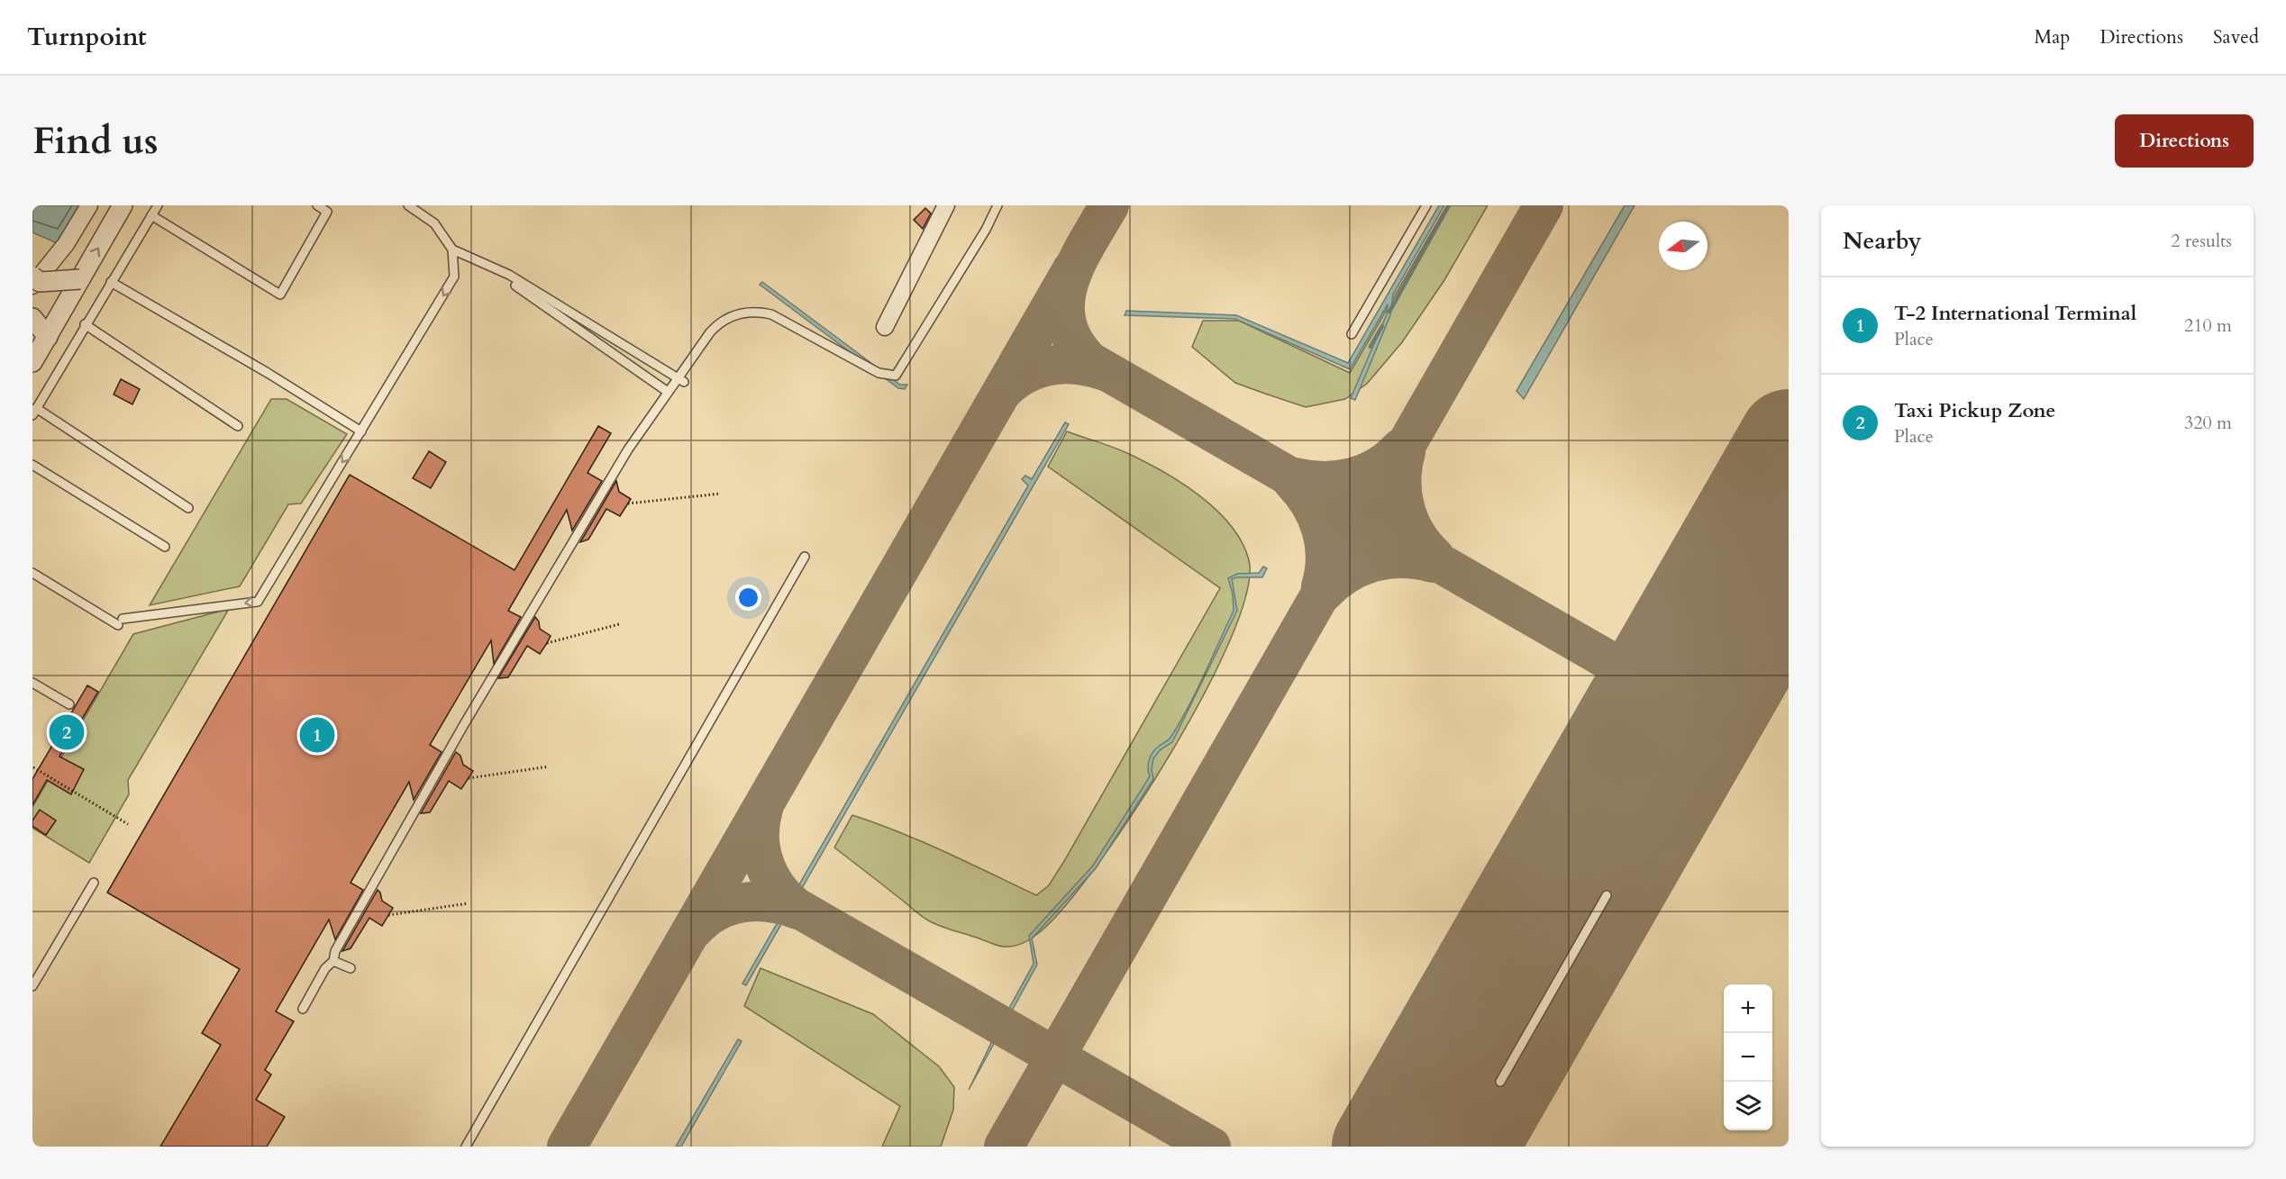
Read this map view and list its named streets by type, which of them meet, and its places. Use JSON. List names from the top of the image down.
{
  "north": "left",
  "page": {
    "header": "Turnpoint",
    "nav": ["Map", "Directions", "Saved"],
    "buttons": "Directions",
    "title": "Find us",
    "heading": ["Nearby", "2 results"],
    "list": [
      {
        "mark": "1",
        "name": "T-2 International Terminal",
        "note": "Place",
        "value": "210 m"
      },
      {
        "mark": "2",
        "name": "Taxi Pickup Zone",
        "note": "Place",
        "value": "320 m"
      }
    ],
    "pins": ["2", "1"],
    "map_buttons": ["+", "−"]
  }
}
